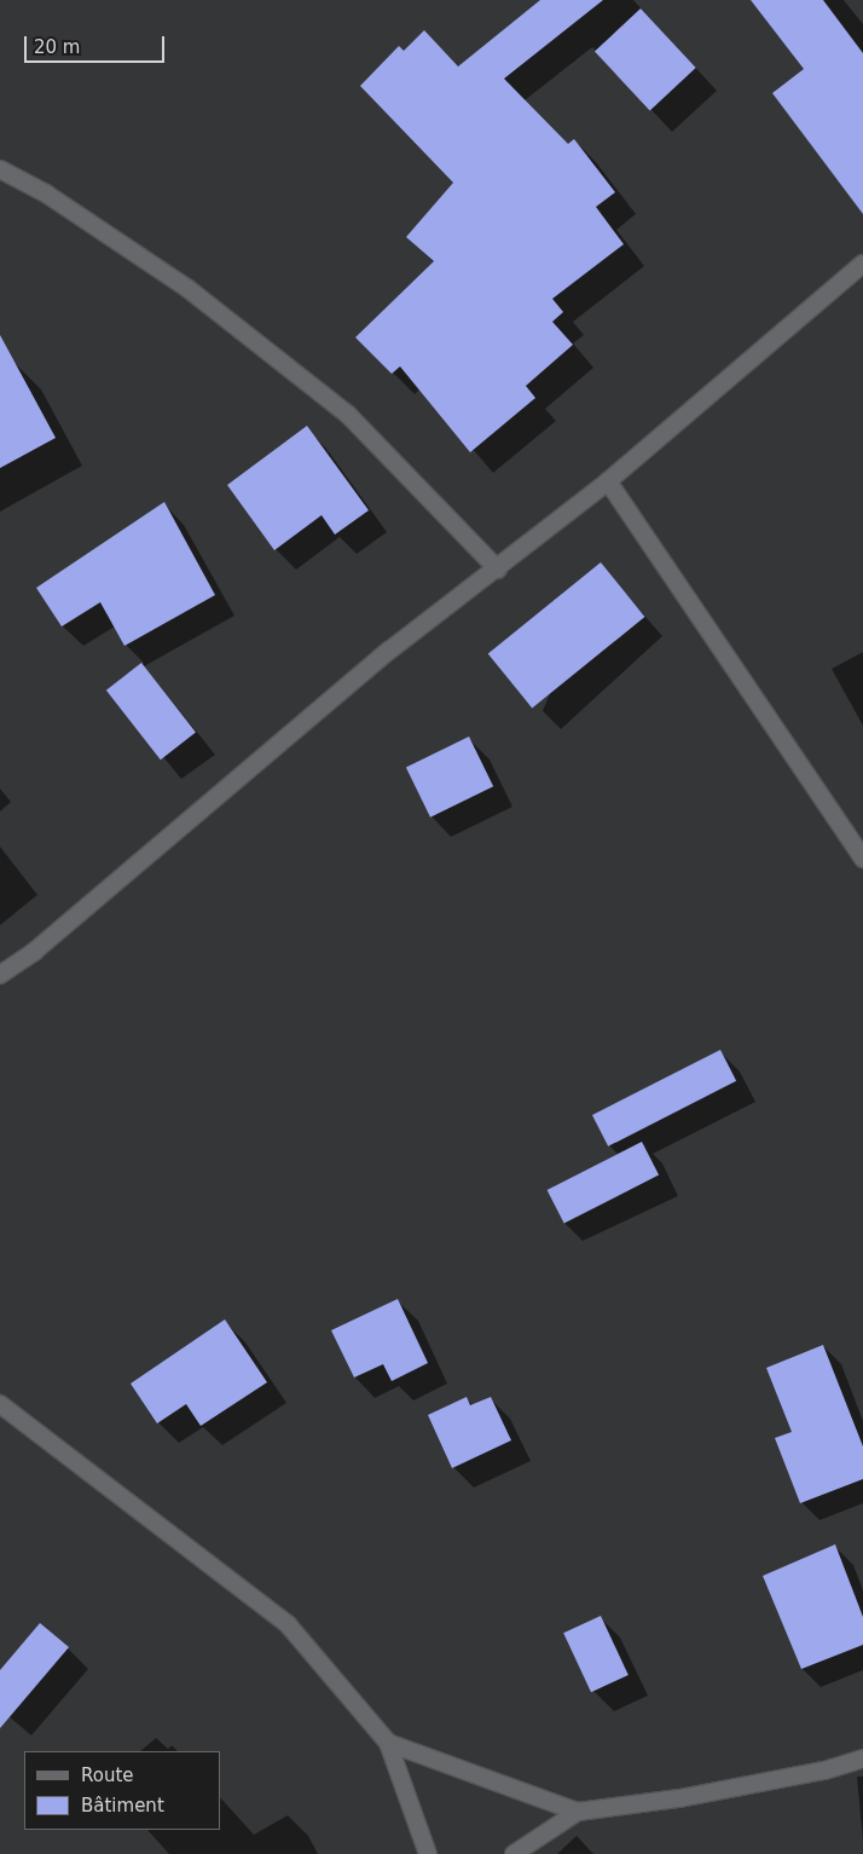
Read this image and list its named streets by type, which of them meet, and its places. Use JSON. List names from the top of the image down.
{
  "legend": ["Route", "Bâtiment"],
  "scale_bar": "20 m"
}
